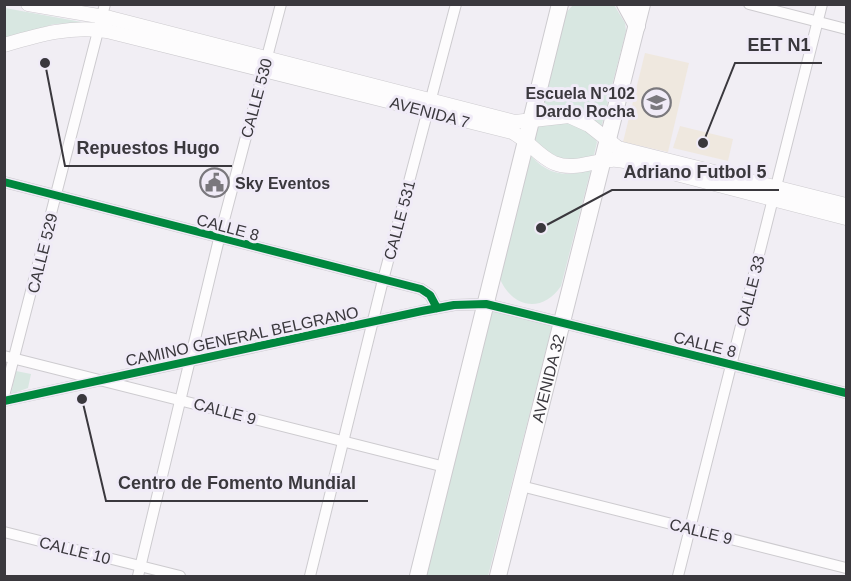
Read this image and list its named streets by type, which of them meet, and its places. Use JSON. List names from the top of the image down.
{
  "streets": {
    "highway": ["AVENIDA 32"],
    "main road": ["AVENIDA 7"],
    "street": [
      "CALLE 530",
      "CALLE 531",
      "CALLE 8",
      "CALLE 529",
      "CALLE 33",
      "CAMINO GENERAL BELGRANO",
      "CALLE 9",
      "CALLE 10"
    ]
  },
  "crossings": [
    ["CALLE 530", "AVENIDA 7"],
    ["CALLE 530", "CALLE 8"],
    ["CALLE 530", "CAMINO GENERAL BELGRANO"],
    ["CALLE 530", "CALLE 9"],
    ["CALLE 530", "CALLE 10"],
    ["AVENIDA 7", "CALLE 531"],
    ["AVENIDA 7", "CALLE 529"],
    ["AVENIDA 7", "CALLE 33"],
    ["AVENIDA 7", "AVENIDA 32"],
    ["CALLE 531", "CALLE 8"],
    ["CALLE 531", "CAMINO GENERAL BELGRANO"],
    ["CALLE 531", "CALLE 9"],
    ["CALLE 8", "CALLE 529"],
    ["CALLE 8", "CALLE 33"],
    ["CALLE 8", "CAMINO GENERAL BELGRANO"],
    ["CALLE 8", "AVENIDA 32"],
    ["CALLE 529", "CALLE 9"],
    ["CALLE 33", "CALLE 9"],
    ["CAMINO GENERAL BELGRANO", "CALLE 9"],
    ["AVENIDA 32", "CALLE 9"]
  ],
  "places": {
    "other": [
      "Repuestos Hugo",
      "EET N1",
      "Adriano Futbol 5",
      "Centro de Fomento Mundial"
    ],
    "school or university": ["Escuela N°102 Dardo Rocha"],
    "public building": ["Sky Eventos"]
  }
}
